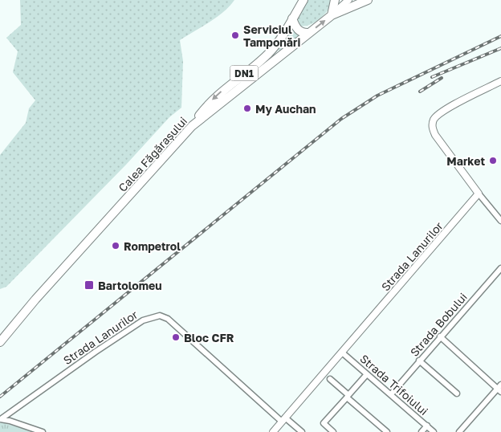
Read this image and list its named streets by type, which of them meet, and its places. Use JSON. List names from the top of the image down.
{
  "streets": {
    "main road": ["DN1", "Calea Făgărașului"],
    "street": ["Strada Lanurilor", "Strada Bobului", "Strada Trifoiului"]
  },
  "crossings": [
    ["DN1", "Calea Făgărașului"],
    ["Strada Lanurilor", "Strada Trifoiului"],
    ["Strada Bobului", "Strada Trifoiului"]
  ],
  "places": {
    "other": [
      "Serviciul Tamponări",
      "My Auchan",
      "Market",
      "Rompetrol",
      "Bloc CFR"
    ],
    "transit": ["Bartolomeu"]
  }
}
